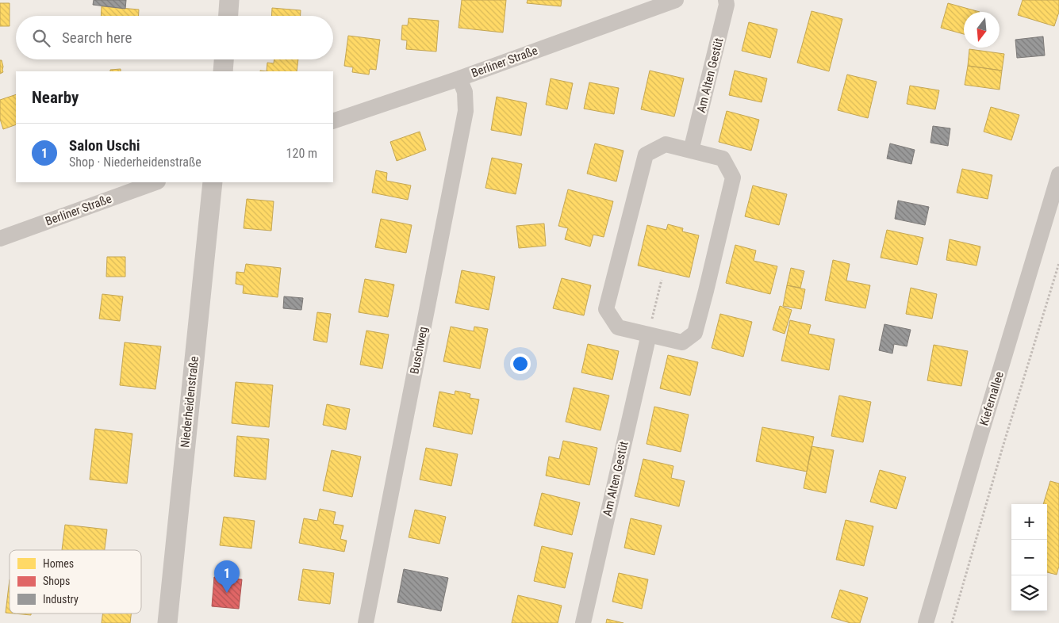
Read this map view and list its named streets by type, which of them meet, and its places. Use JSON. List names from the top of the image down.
{
  "streets": {
    "street": [
      "Berliner Straße",
      "Am Alten Gestüt",
      "Buschweg",
      "Kiefernallee",
      "Niederheidenstraße"
    ]
  },
  "crossings": [
    ["Berliner Straße", "Buschweg"]
  ],
  "legend": ["Homes", "Shops", "Industry"],
  "north": "bottom",
  "page": {
    "search": "Search here",
    "heading": "Nearby",
    "list": [
      {
        "mark": "1",
        "name": "Salon Uschi",
        "note": "Shop · Niederheidenstraße",
        "value": "120 m"
      }
    ],
    "map_buttons": ["+", "−"],
    "pins": "1"
  }
}
